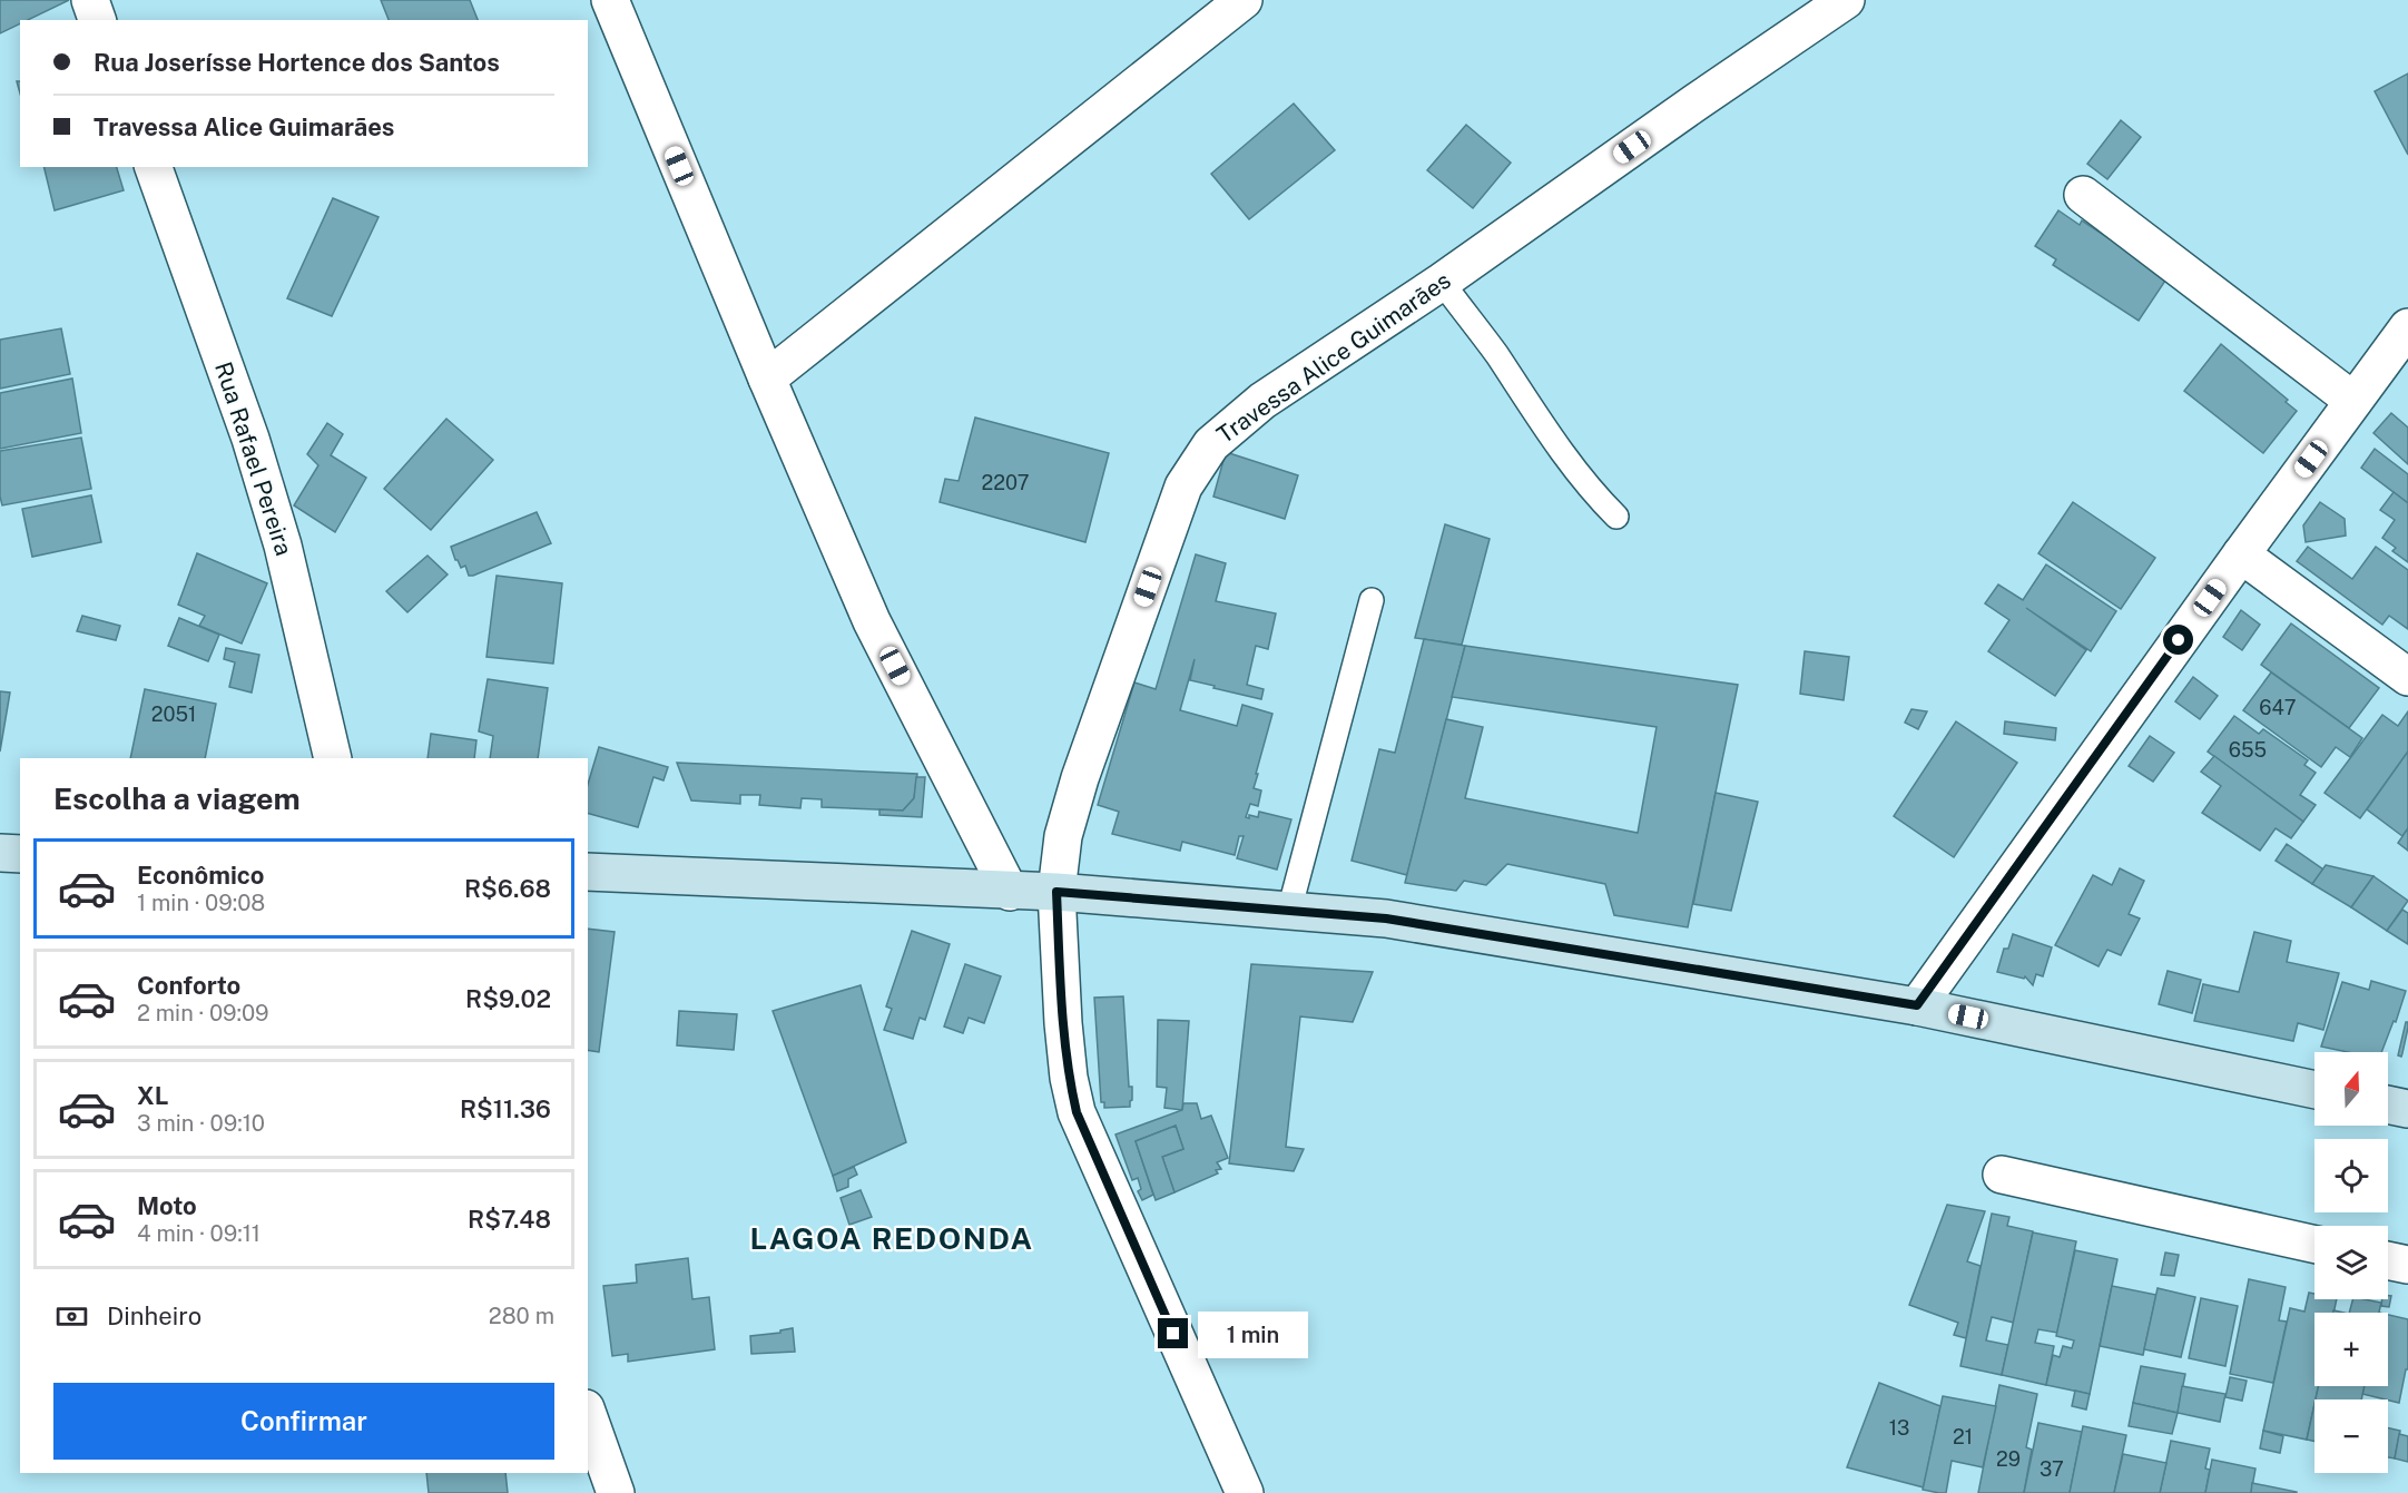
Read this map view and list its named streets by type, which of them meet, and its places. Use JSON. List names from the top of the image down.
{
  "streets": {
    "street": ["Travessa Alice Guimarães", "Rua Rafael Pereira"]
  },
  "districts": ["LAGOA REDONDA"],
  "house_numbers": [
    "2207",
    "647",
    "2051",
    "655",
    "13",
    "21",
    "29",
    "37"
  ],
  "north": "top",
  "page": {
    "banner": ["Rua Joserísse Hortence dos Santos", "Travessa Alice Guimarães"],
    "heading": "Escolha a viagem",
    "list": [
      {
        "name": "Econômico",
        "note": "1 min · 09:08",
        "value": "R$6.68"
      },
      {
        "name": "Conforto",
        "note": "2 min · 09:09",
        "value": "R$9.02"
      },
      {
        "name": "XL",
        "note": "3 min · 09:10",
        "value": "R$11.36"
      },
      {
        "name": "Moto",
        "note": "4 min · 09:11",
        "value": "R$7.48"
      }
    ],
    "map_buttons": ["+", "−"],
    "pay": ["Dinheiro", "280 m"],
    "bubble": "1 min",
    "buttons": "Confirmar"
  }
}
